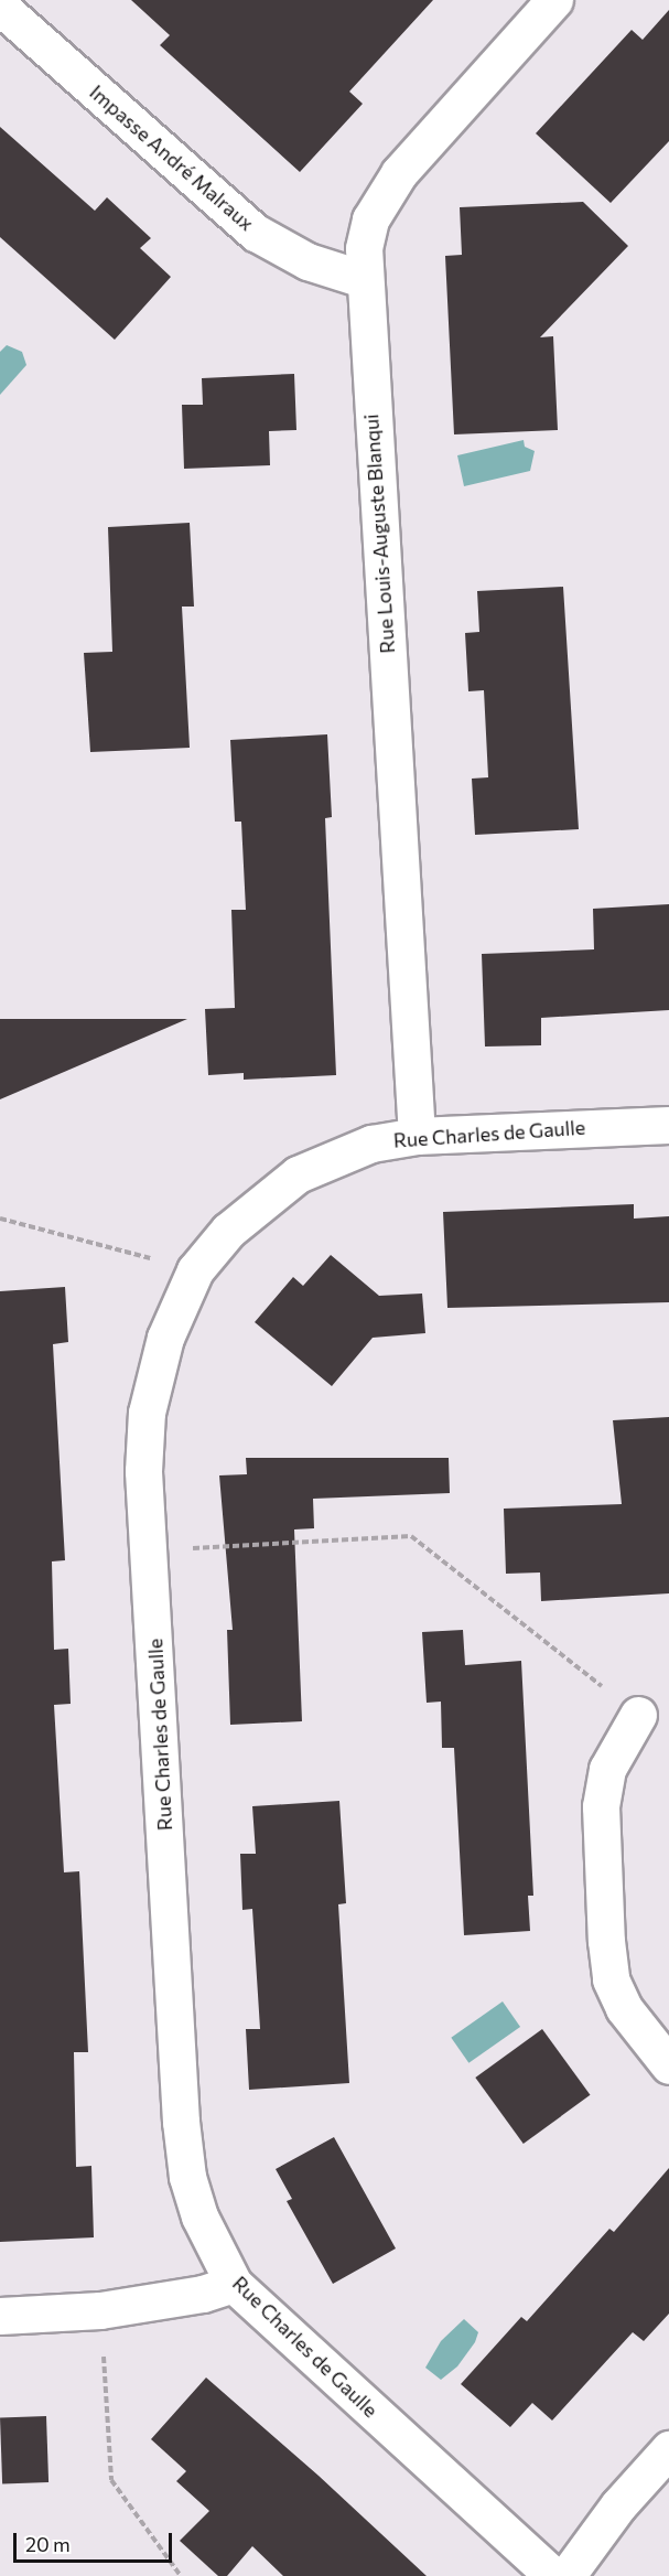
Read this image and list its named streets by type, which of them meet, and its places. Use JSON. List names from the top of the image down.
{
  "streets": {
    "street": ["Impasse André Malraux", "Rue Louis-Auguste Blanqui", "Rue Charles de Gaulle"]
  },
  "crossings": [
    ["Impasse André Malraux", "Rue Louis-Auguste Blanqui"],
    ["Rue Louis-Auguste Blanqui", "Rue Charles de Gaulle"]
  ],
  "scale_bar": "20 m"
}
